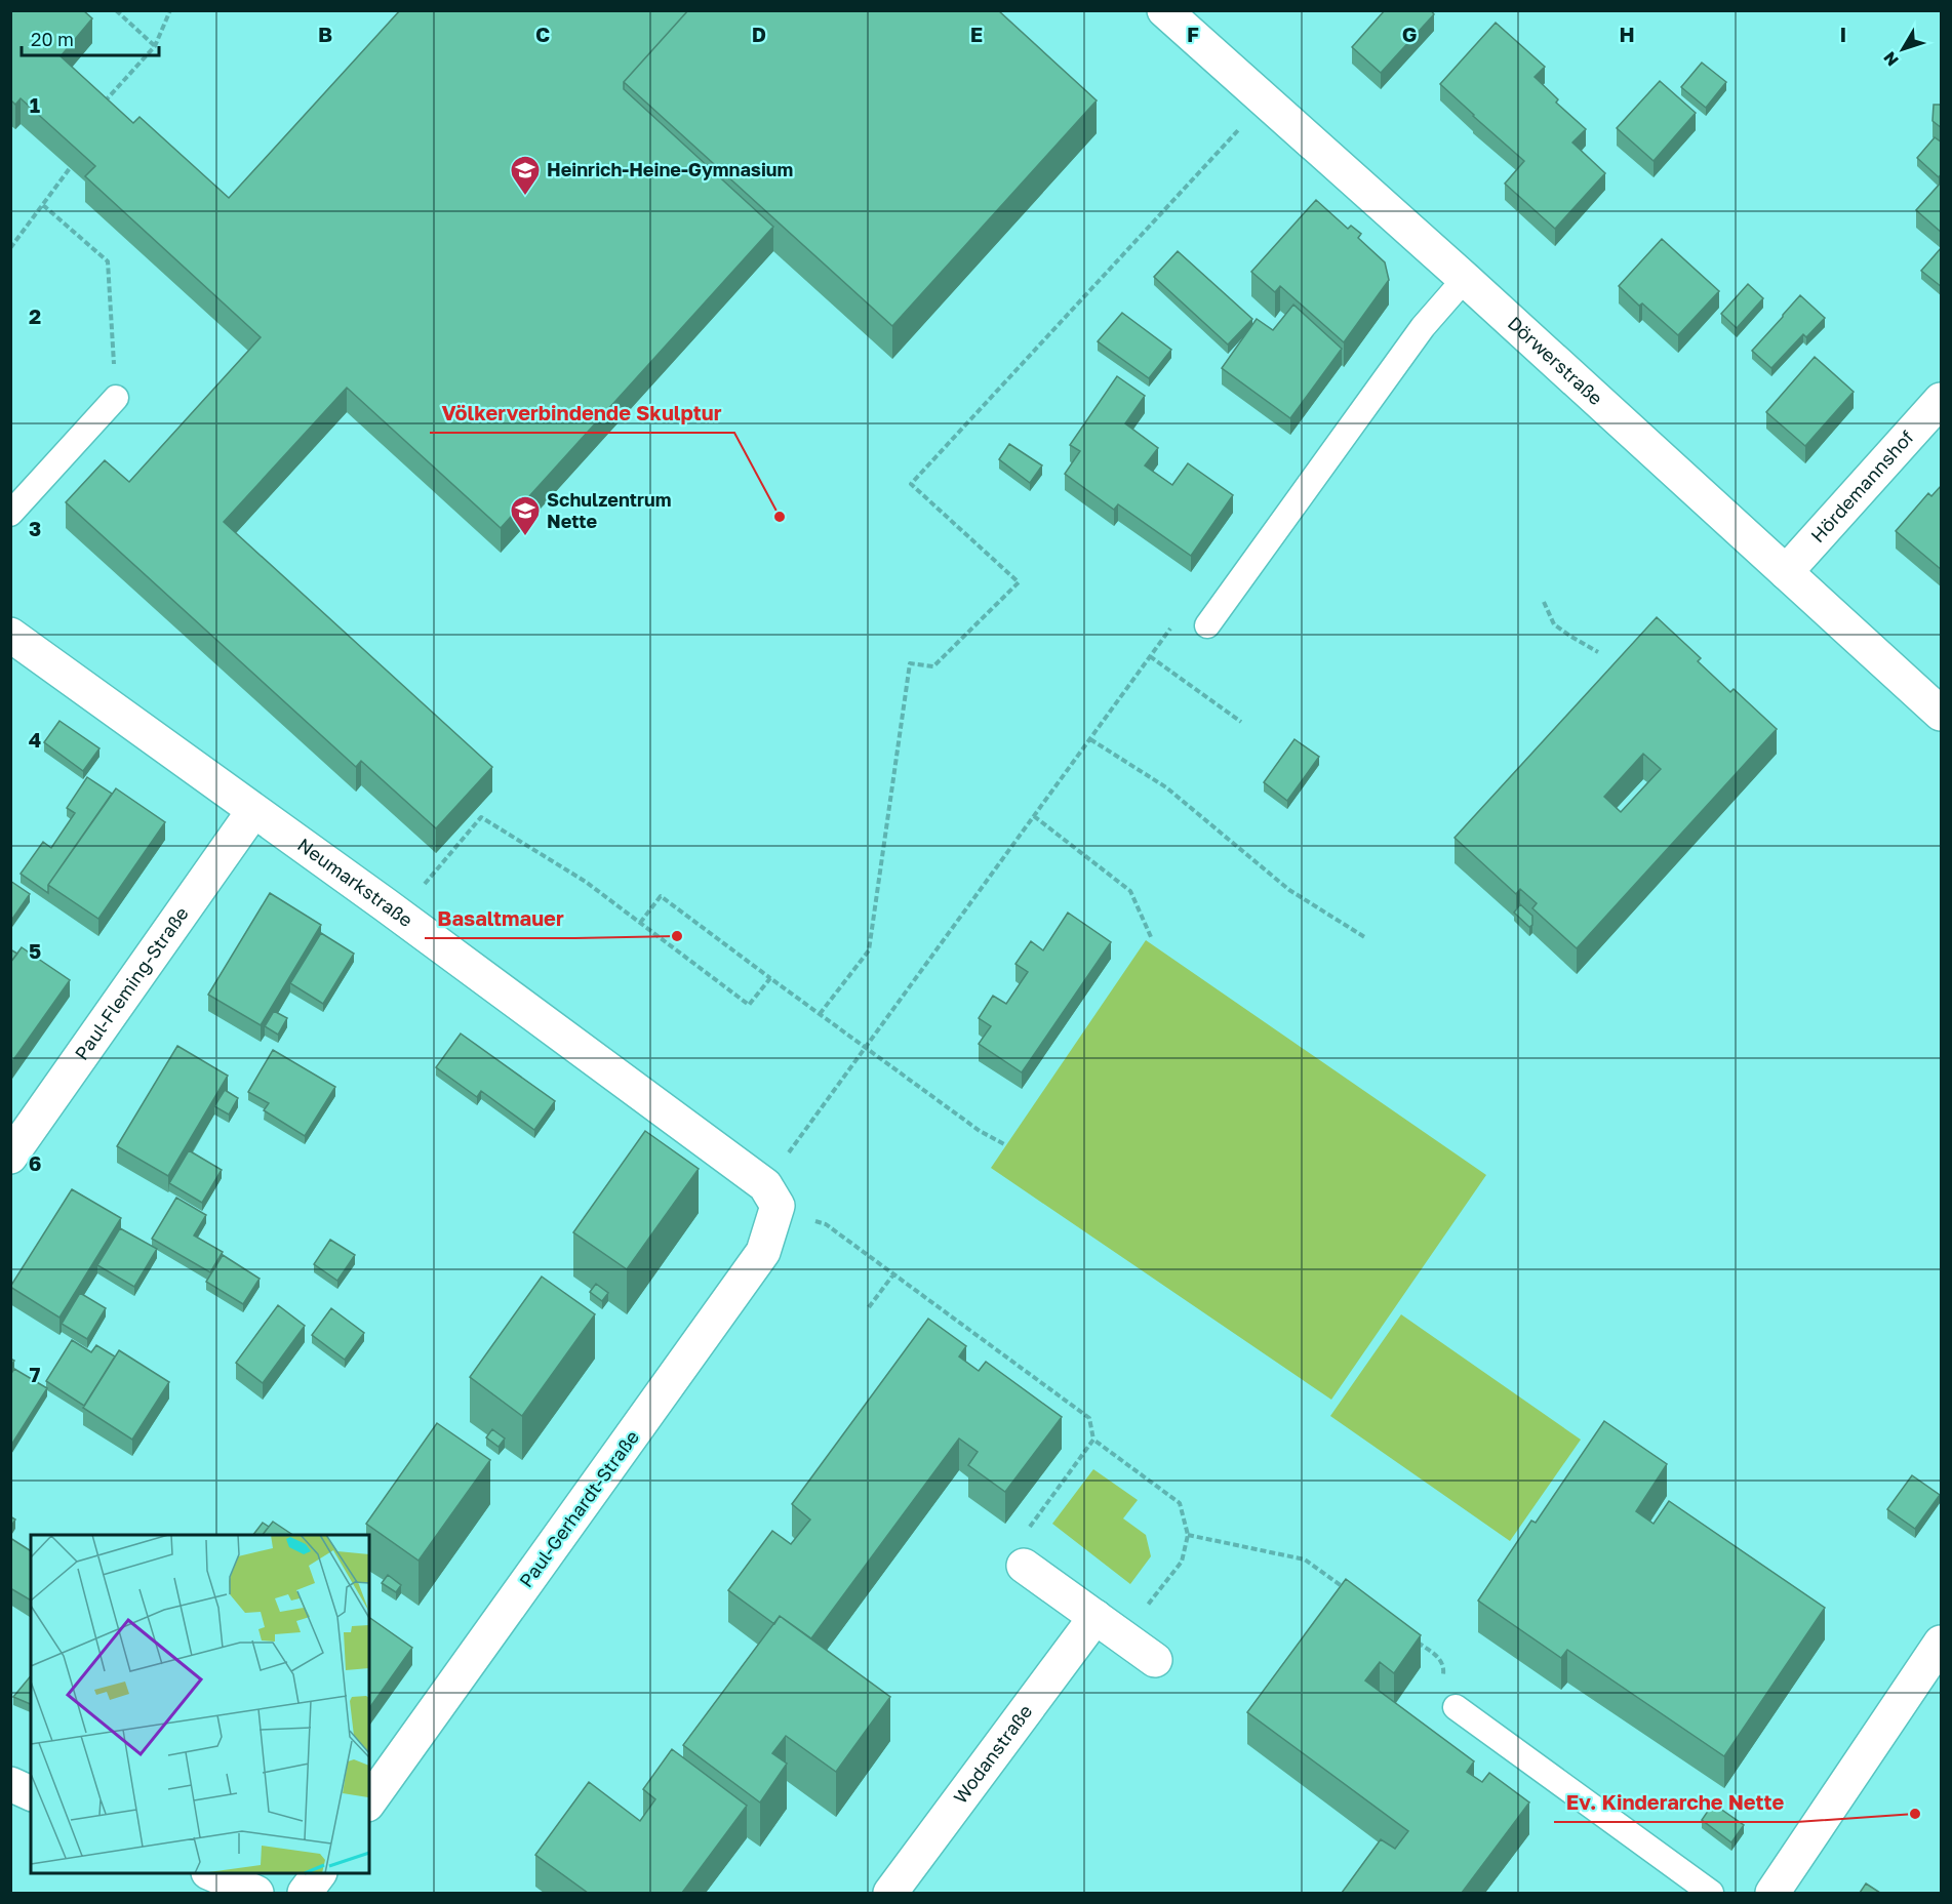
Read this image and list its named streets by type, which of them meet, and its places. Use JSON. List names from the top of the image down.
{
  "streets": {
    "street": [
      "Dörwerstraße",
      "Hördemannshof",
      "Neumarkstraße",
      "Paul-Fleming-Straße",
      "Paul-Gerhardt-Straße",
      "Wodanstraße"
    ]
  },
  "crossings": [
    ["Dörwerstraße", "Hördemannshof"],
    ["Neumarkstraße", "Paul-Fleming-Straße"],
    ["Neumarkstraße", "Paul-Gerhardt-Straße"]
  ],
  "places": {
    "school or university": ["Heinrich-Heine-Gymnasium", "Schulzentrum Nette"],
    "other": ["Völkerverbindende Skulptur", "Basaltmauer", "Ev. Kinderarche Nette"]
  },
  "scale_bar": "20 m",
  "north": "bottom left",
  "grid": {
    "columns": [
      "B",
      "C",
      "D",
      "E",
      "F",
      "G",
      "H",
      "I"
    ],
    "rows": [
      "1",
      "2",
      "3",
      "4",
      "5",
      "6",
      "7"
    ]
  }
}
